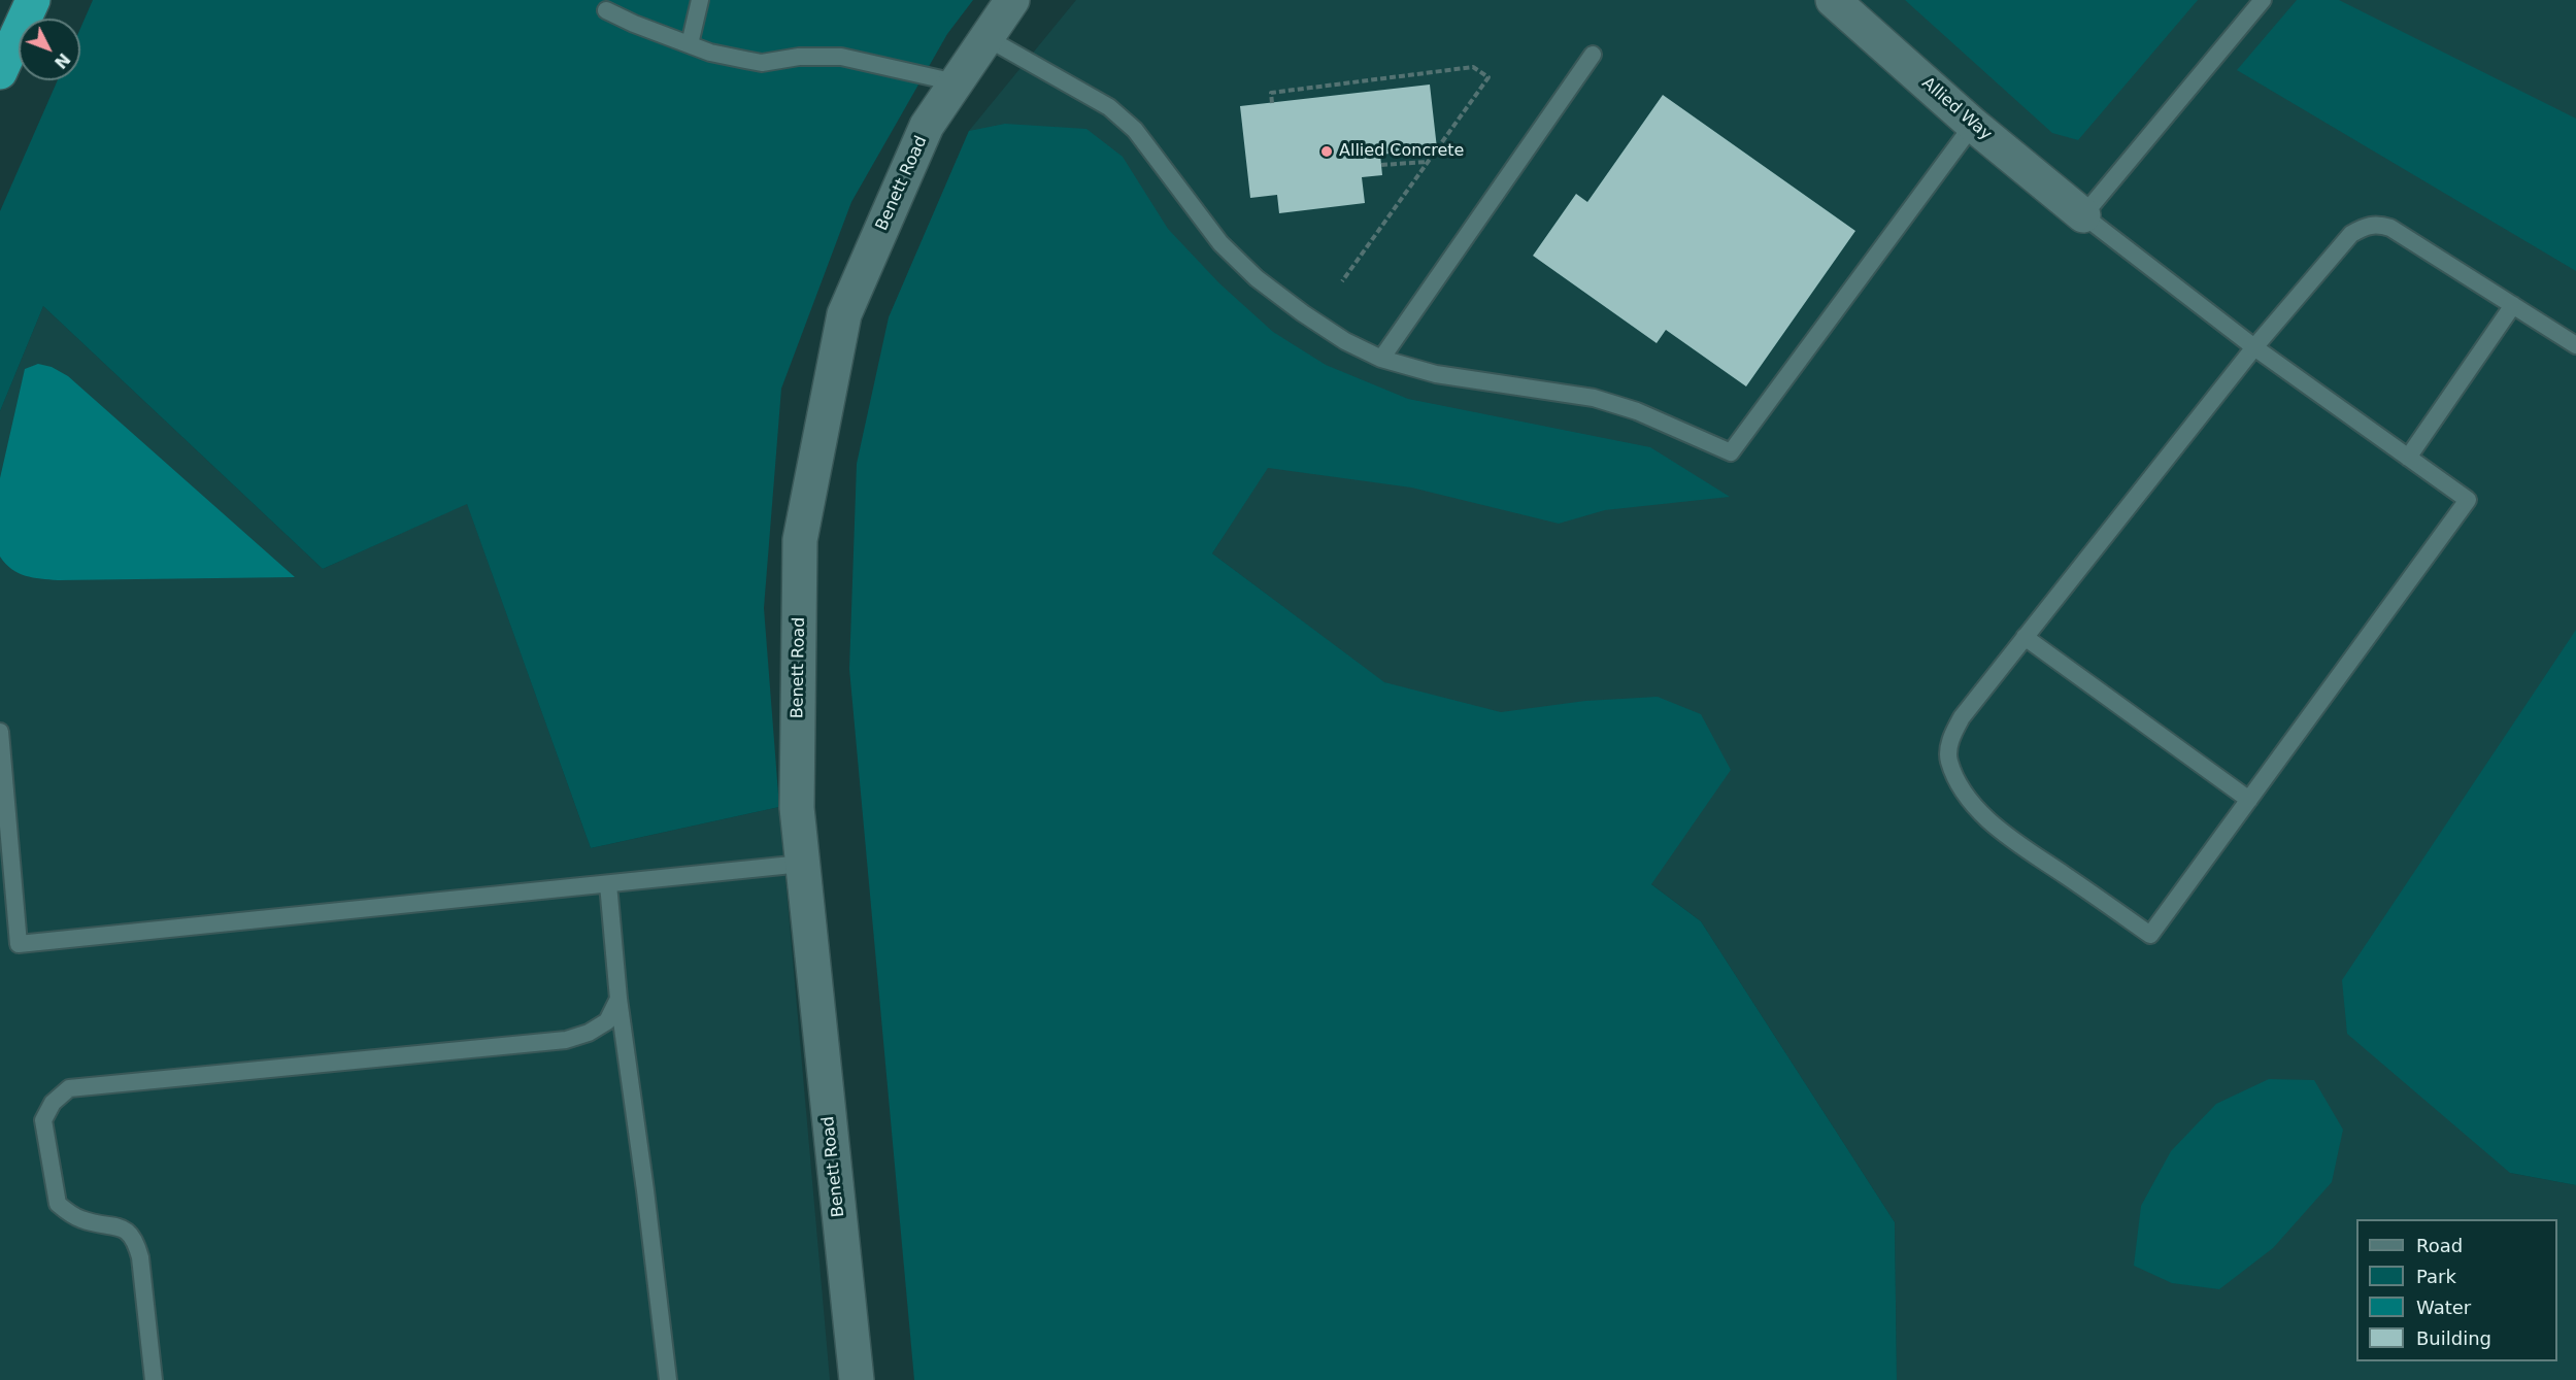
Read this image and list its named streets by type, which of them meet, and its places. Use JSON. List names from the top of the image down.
{
  "streets": {
    "street": ["Allied Way", "Benett Road"]
  },
  "places": ["Allied Concrete"],
  "legend": [
    "Road",
    "Park",
    "Water",
    "Building"
  ],
  "north": "bottom right"
}
